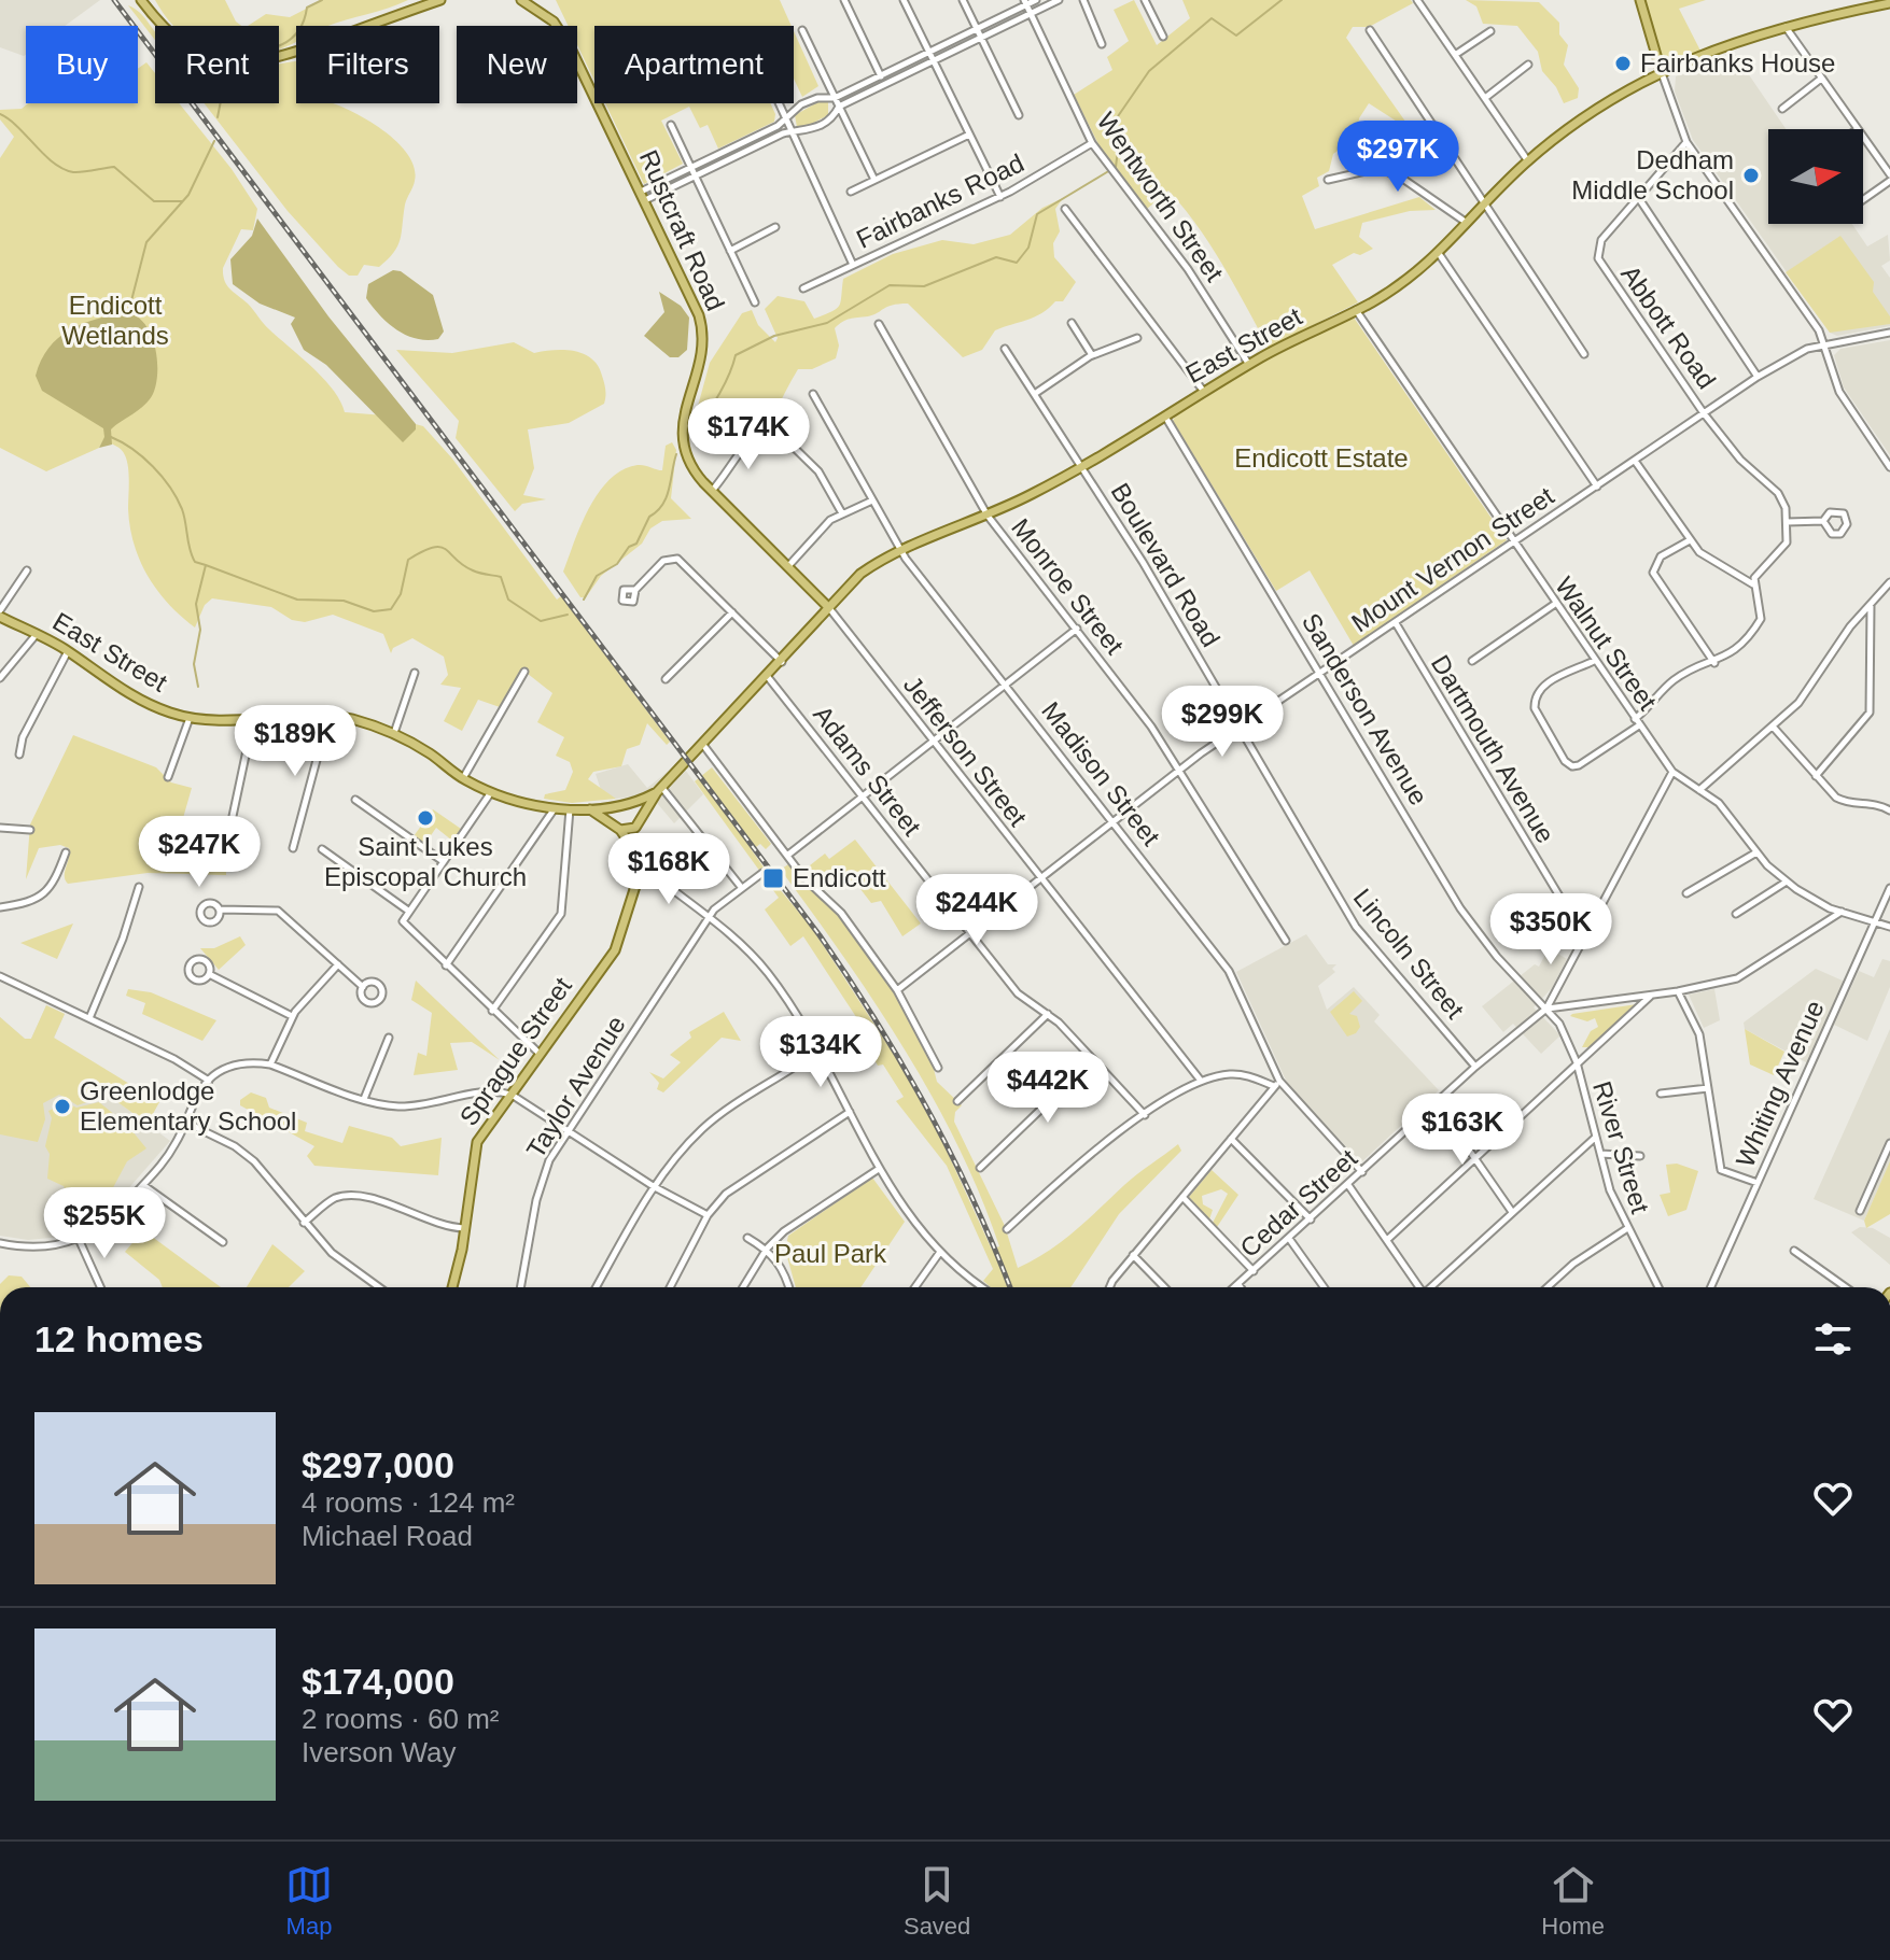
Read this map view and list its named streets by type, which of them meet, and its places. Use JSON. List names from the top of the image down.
{
  "streets": {
    "main road": ["Rustcraft Road", "East Street", "Sprague Street"],
    "street": [
      "Wentworth Street",
      "Fairbanks Road",
      "Abbott Road",
      "Mount Vernon Street",
      "Boulevard Road",
      "Monroe Street",
      "Walnut Street",
      "Sanderson Avenue",
      "Dartmouth Avenue",
      "Jefferson Street",
      "Adams Street",
      "Madison Street",
      "Lincoln Street",
      "Whiting Avenue",
      "Taylor Avenue",
      "River Street",
      "Cedar Street"
    ]
  },
  "crossings": [
    ["Wentworth Street", "Fairbanks Road"],
    ["Wentworth Street", "East Street"],
    ["Rustcraft Road", "East Street"],
    ["Rustcraft Road", "Jefferson Street"],
    ["Abbott Road", "Mount Vernon Street"],
    ["East Street", "Boulevard Road"],
    ["East Street", "Monroe Street"],
    ["East Street", "Walnut Street"],
    ["East Street", "Sanderson Avenue"],
    ["East Street", "Jefferson Street"],
    ["East Street", "Adams Street"],
    ["East Street", "Madison Street"],
    ["Mount Vernon Street", "Boulevard Road"],
    ["Mount Vernon Street", "Monroe Street"],
    ["Mount Vernon Street", "Walnut Street"],
    ["Mount Vernon Street", "Sanderson Avenue"],
    ["Mount Vernon Street", "Dartmouth Avenue"],
    ["Mount Vernon Street", "Jefferson Street"],
    ["Mount Vernon Street", "Adams Street"],
    ["Mount Vernon Street", "Madison Street"],
    ["Mount Vernon Street", "Lincoln Street"],
    ["Boulevard Road", "Lincoln Street"],
    ["Walnut Street", "Whiting Avenue"],
    ["Walnut Street", "Cedar Street"],
    ["Sanderson Avenue", "River Street"],
    ["Sanderson Avenue", "Cedar Street"],
    ["Dartmouth Avenue", "Cedar Street"],
    ["Madison Street", "Cedar Street"],
    ["Lincoln Street", "Cedar Street"],
    ["River Street", "Cedar Street"]
  ],
  "parks": ["Endicott Wetlands", "Endicott Estate", "Paul Park"],
  "places": {
    "other": [
      "Fairbanks House",
      "Dedham Middle School",
      "Saint Lukes Episcopal Church",
      "Greenlodge Elementary School"
    ],
    "transit": ["Endicott"]
  },
  "north": "right",
  "page": {
    "chip": [
      "Buy",
      "Rent",
      "Filters",
      "New",
      "Apartment"
    ],
    "price": [
      "$297K",
      "$174K",
      "$299K",
      "$189K",
      "$247K",
      "$168K",
      "$244K",
      "$350K",
      "$134K",
      "$442K",
      "$163K",
      "$255K"
    ],
    "heading": "12 homes",
    "list": [
      {
        "name": "$297,000",
        "note": "4 rooms · 124 m² · Michael Road"
      },
      {
        "name": "$174,000",
        "note": "2 rooms · 60 m² · Iverson Way"
      }
    ],
    "tabs": ["Map", "Saved", "Home"]
  }
}
